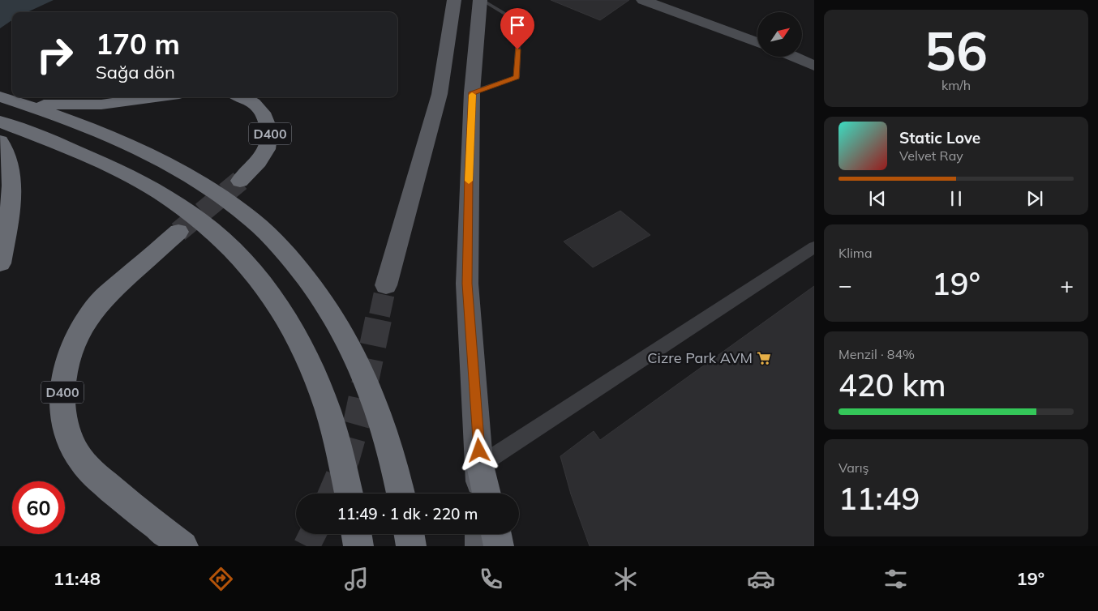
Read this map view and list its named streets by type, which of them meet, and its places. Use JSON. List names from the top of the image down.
{
  "streets": {
    "highway": ["D400"]
  },
  "places": {
    "supermarket": ["Cizre Park AVM"]
  },
  "north": "top right",
  "page": {
    "tile": [
      ["56", "km/h"],
      "Klima",
      ["Menzil · 84%", "420 km"],
      ["Varış", "11:49"]
    ],
    "turn": ["170 m", "Sağa dön"],
    "song": ["Static Love", "Velvet Ray"],
    "heat": ["−", "19°", "+"],
    "limit": "60",
    "trip": "11:49 · 1 dk · 220 m",
    "tabs": ["11:48", "19°"]
  }
}
